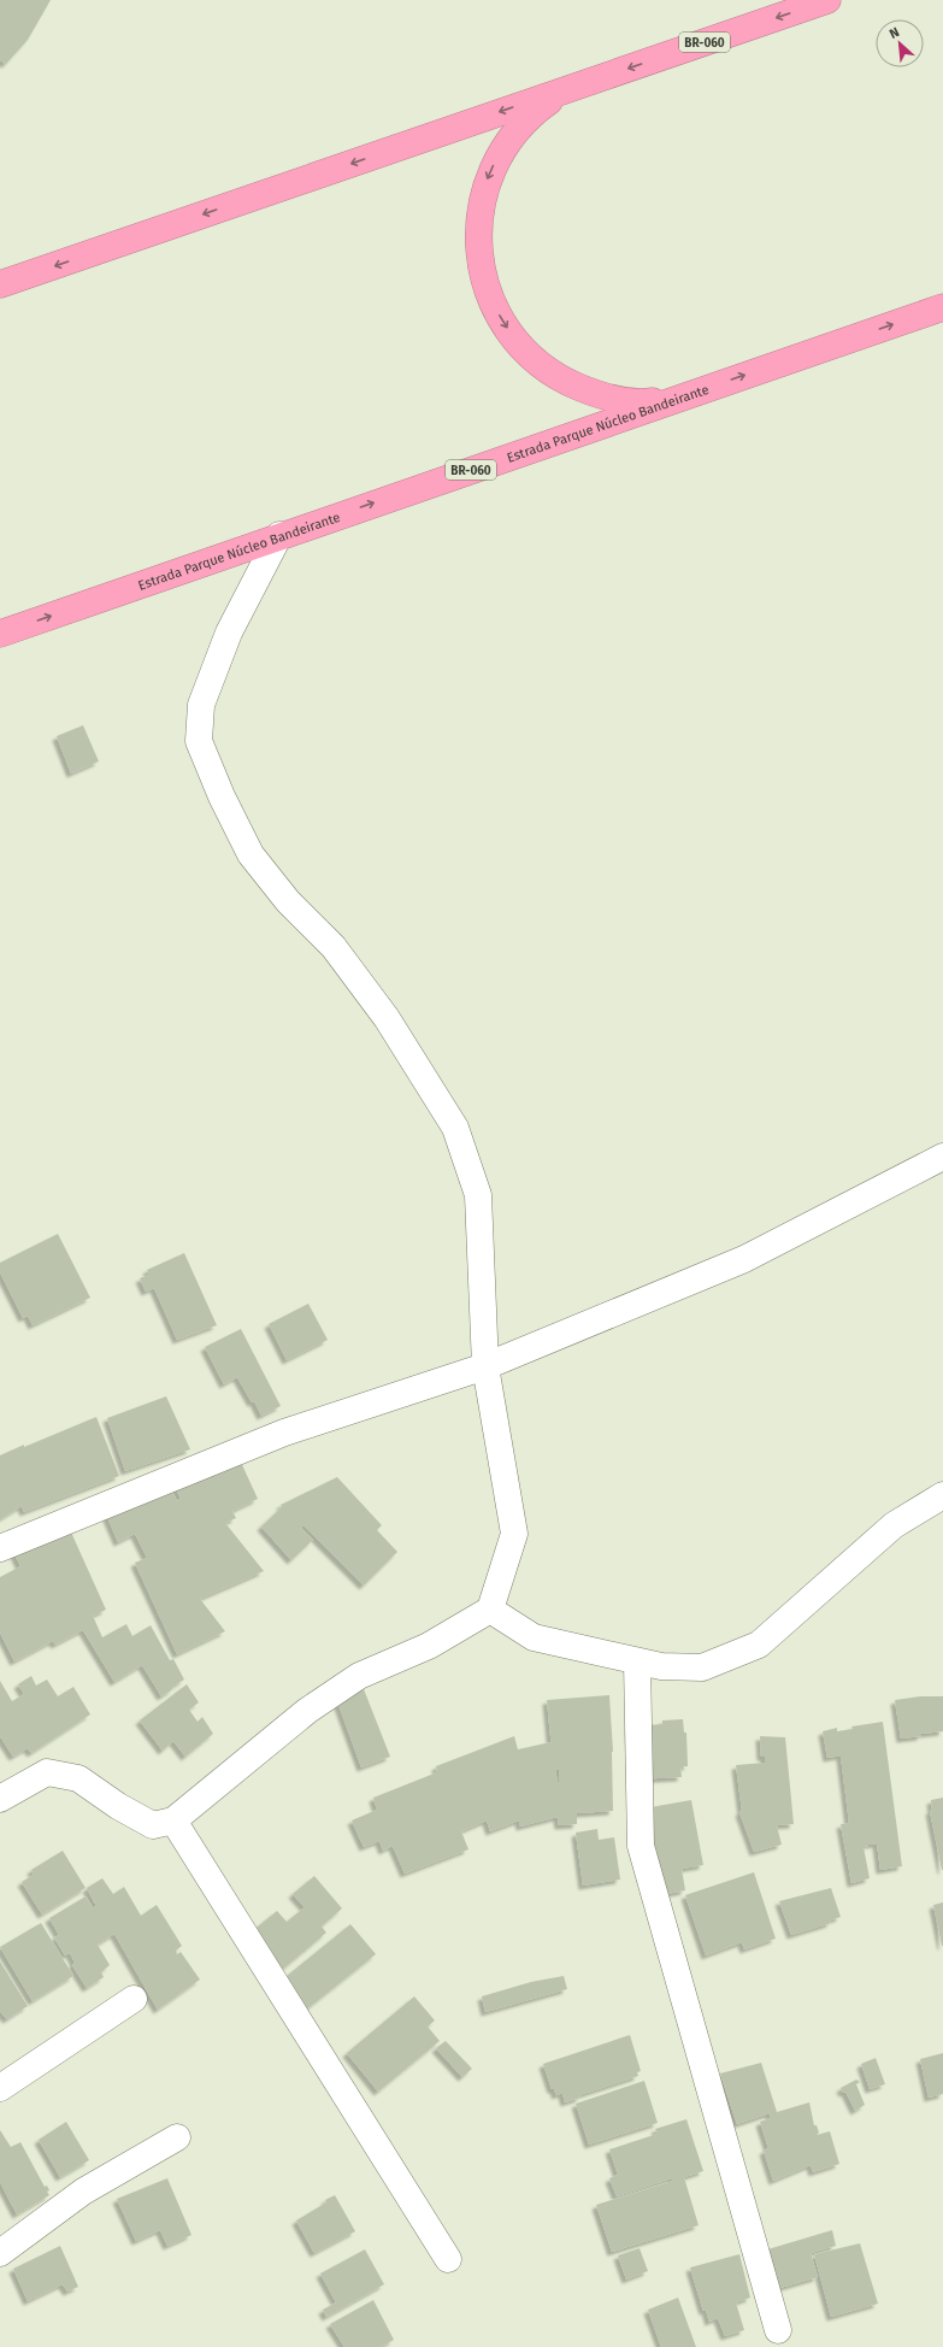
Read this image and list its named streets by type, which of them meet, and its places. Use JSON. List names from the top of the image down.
{
  "streets": {
    "highway": ["BR-060", "Estrada Parque Núcleo Bandeirante"]
  },
  "one_way": ["Estrada Parque Núcleo Bandeirante"],
  "north": "top left"
}
